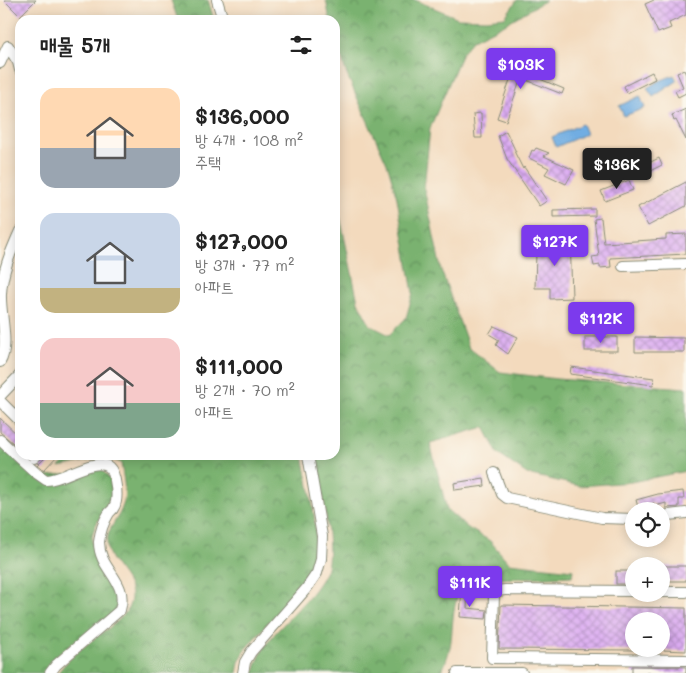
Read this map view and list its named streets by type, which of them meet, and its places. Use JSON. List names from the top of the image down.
{
  "page": {
    "heading": "매물 5개",
    "price": [
      "$103K",
      "$136K",
      "$127K",
      "$112K",
      "$111K"
    ],
    "list": [
      {
        "name": "$136,000",
        "note": "방 4개 · 108 m² · 주택"
      },
      {
        "name": "$127,000",
        "note": "방 3개 · 77 m² · 아파트"
      },
      {
        "name": "$111,000",
        "note": "방 2개 · 70 m² · 아파트"
      }
    ],
    "map_buttons": ["+", "−"]
  }
}
